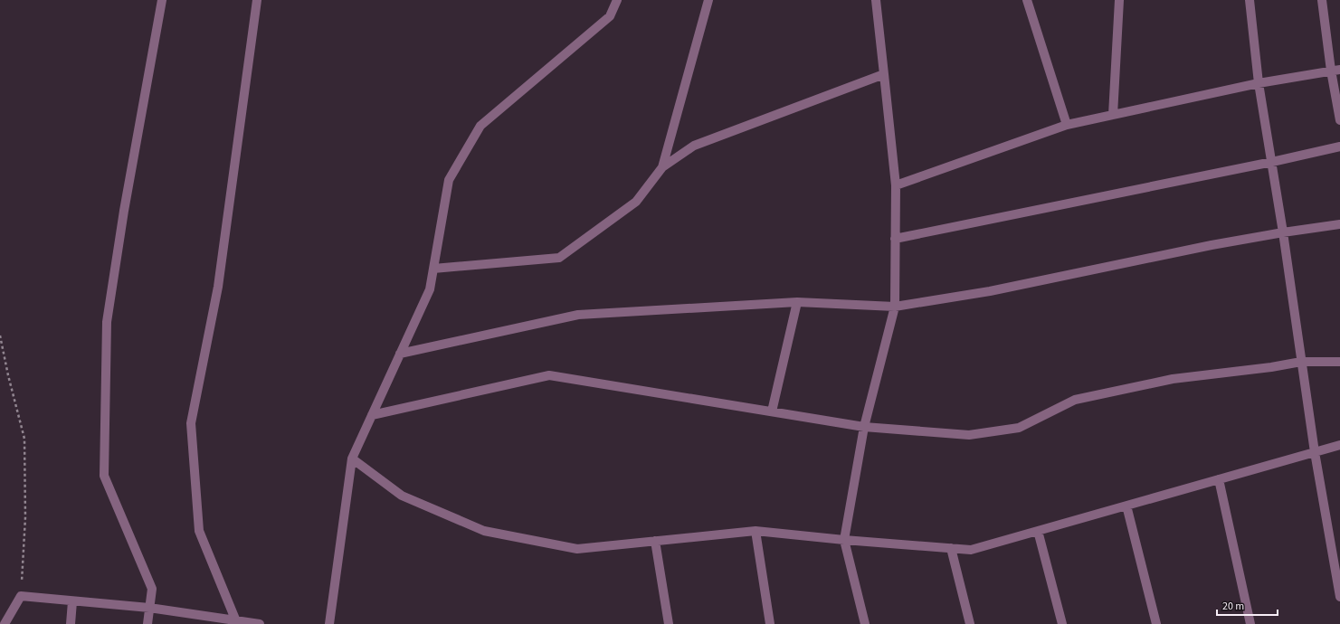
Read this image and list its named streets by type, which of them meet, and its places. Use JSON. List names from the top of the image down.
{
  "scale_bar": "20 m"
}
